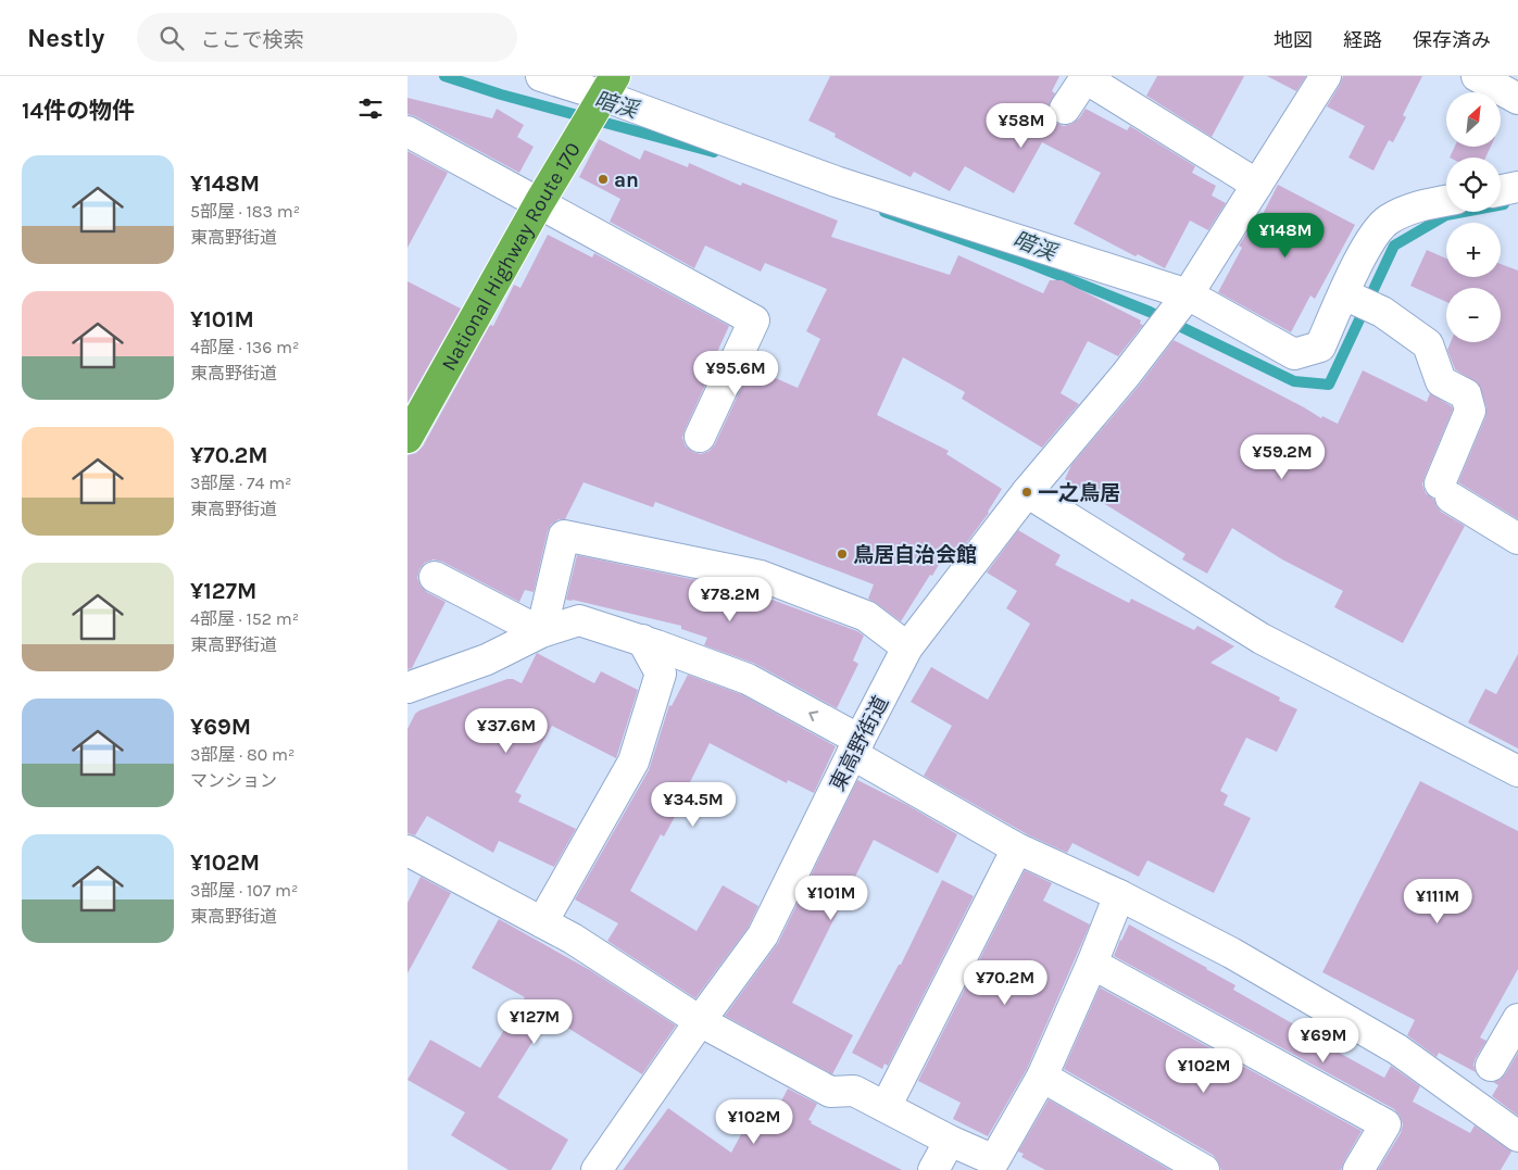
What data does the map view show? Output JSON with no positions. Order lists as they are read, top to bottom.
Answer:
{
  "streets": {
    "highway": ["National Highway Route 170"],
    "street": ["東高野街道"]
  },
  "water": ["暗渓"],
  "places": ["an", "一之鳥居", "鳥居自治会館"],
  "north": "top right",
  "page": {
    "header": "Nestly",
    "search": "ここで検索",
    "nav": ["地図", "経路", "保存済み"],
    "heading": "14件の物件",
    "map_buttons": ["+", "−"],
    "price": [
      "¥58M",
      "¥148M",
      "¥95.6M",
      "¥59.2M",
      "¥78.2M",
      "¥37.6M",
      "¥34.5M",
      "¥101M",
      "¥111M",
      "¥70.2M",
      "¥127M",
      "¥69M",
      "¥102M",
      "¥102M"
    ],
    "list": [
      {
        "name": "¥148M",
        "note": "5部屋 · 183 m² · 東高野街道"
      },
      {
        "name": "¥101M",
        "note": "4部屋 · 136 m² · 東高野街道"
      },
      {
        "name": "¥70.2M",
        "note": "3部屋 · 74 m² · 東高野街道"
      },
      {
        "name": "¥127M",
        "note": "4部屋 · 152 m² · 東高野街道"
      },
      {
        "name": "¥69M",
        "note": "3部屋 · 80 m² · マンション"
      },
      {
        "name": "¥102M",
        "note": "3部屋 · 107 m² · 東高野街道"
      }
    ]
  }
}
